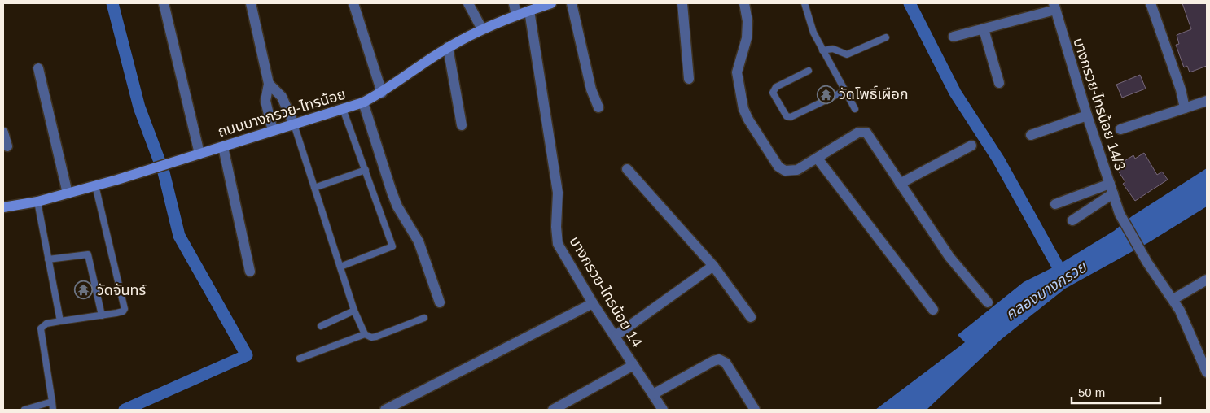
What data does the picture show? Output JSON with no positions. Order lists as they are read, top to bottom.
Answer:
{
  "streets": {
    "main road": ["ถนนบางกรวย-ไทรน้อย"],
    "street": ["บางกรวย-ไทรน้อย 14/3", "บางกรวย-ไทรน้อย 14"]
  },
  "crossings": [
    ["ถนนบางกรวย-ไทรน้อย", "บางกรวย-ไทรน้อย 14"]
  ],
  "water": ["คลองบางกรวย"],
  "places": {
    "temple": ["วัดโพธิ์เผือก", "วัดจันทร์"]
  },
  "scale_bar": "50 m"
}
